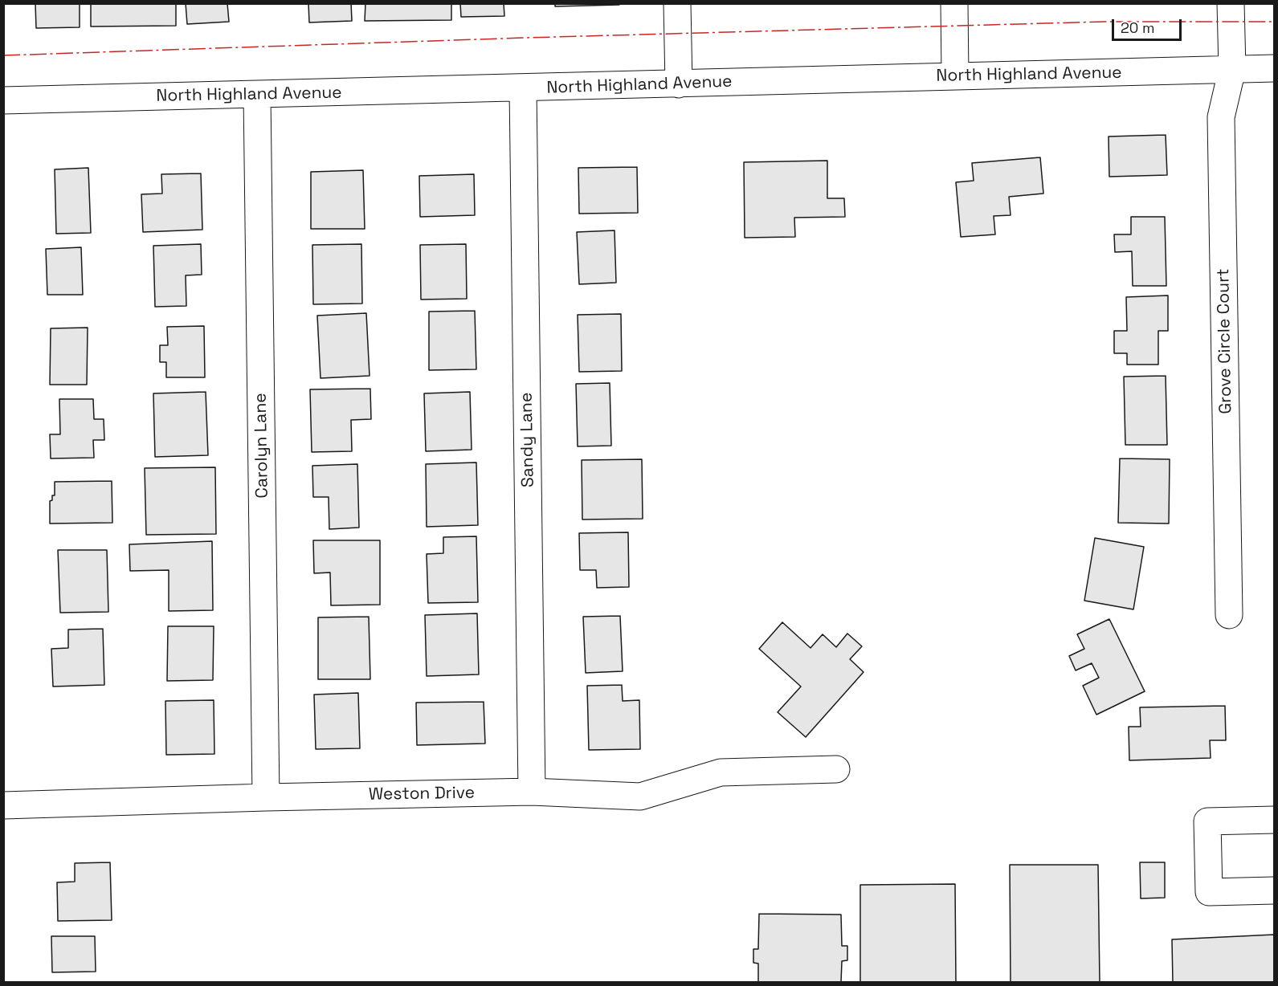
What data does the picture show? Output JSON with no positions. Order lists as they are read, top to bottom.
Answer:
{
  "streets": {
    "street": [
      "North Highland Avenue",
      "Grove Circle Court",
      "Sandy Lane",
      "Carolyn Lane",
      "Weston Drive"
    ]
  },
  "crossings": [
    ["North Highland Avenue", "Grove Circle Court"],
    ["North Highland Avenue", "Sandy Lane"],
    ["North Highland Avenue", "Carolyn Lane"],
    ["Sandy Lane", "Weston Drive"],
    ["Carolyn Lane", "Weston Drive"]
  ],
  "scale_bar": "20 m"
}
